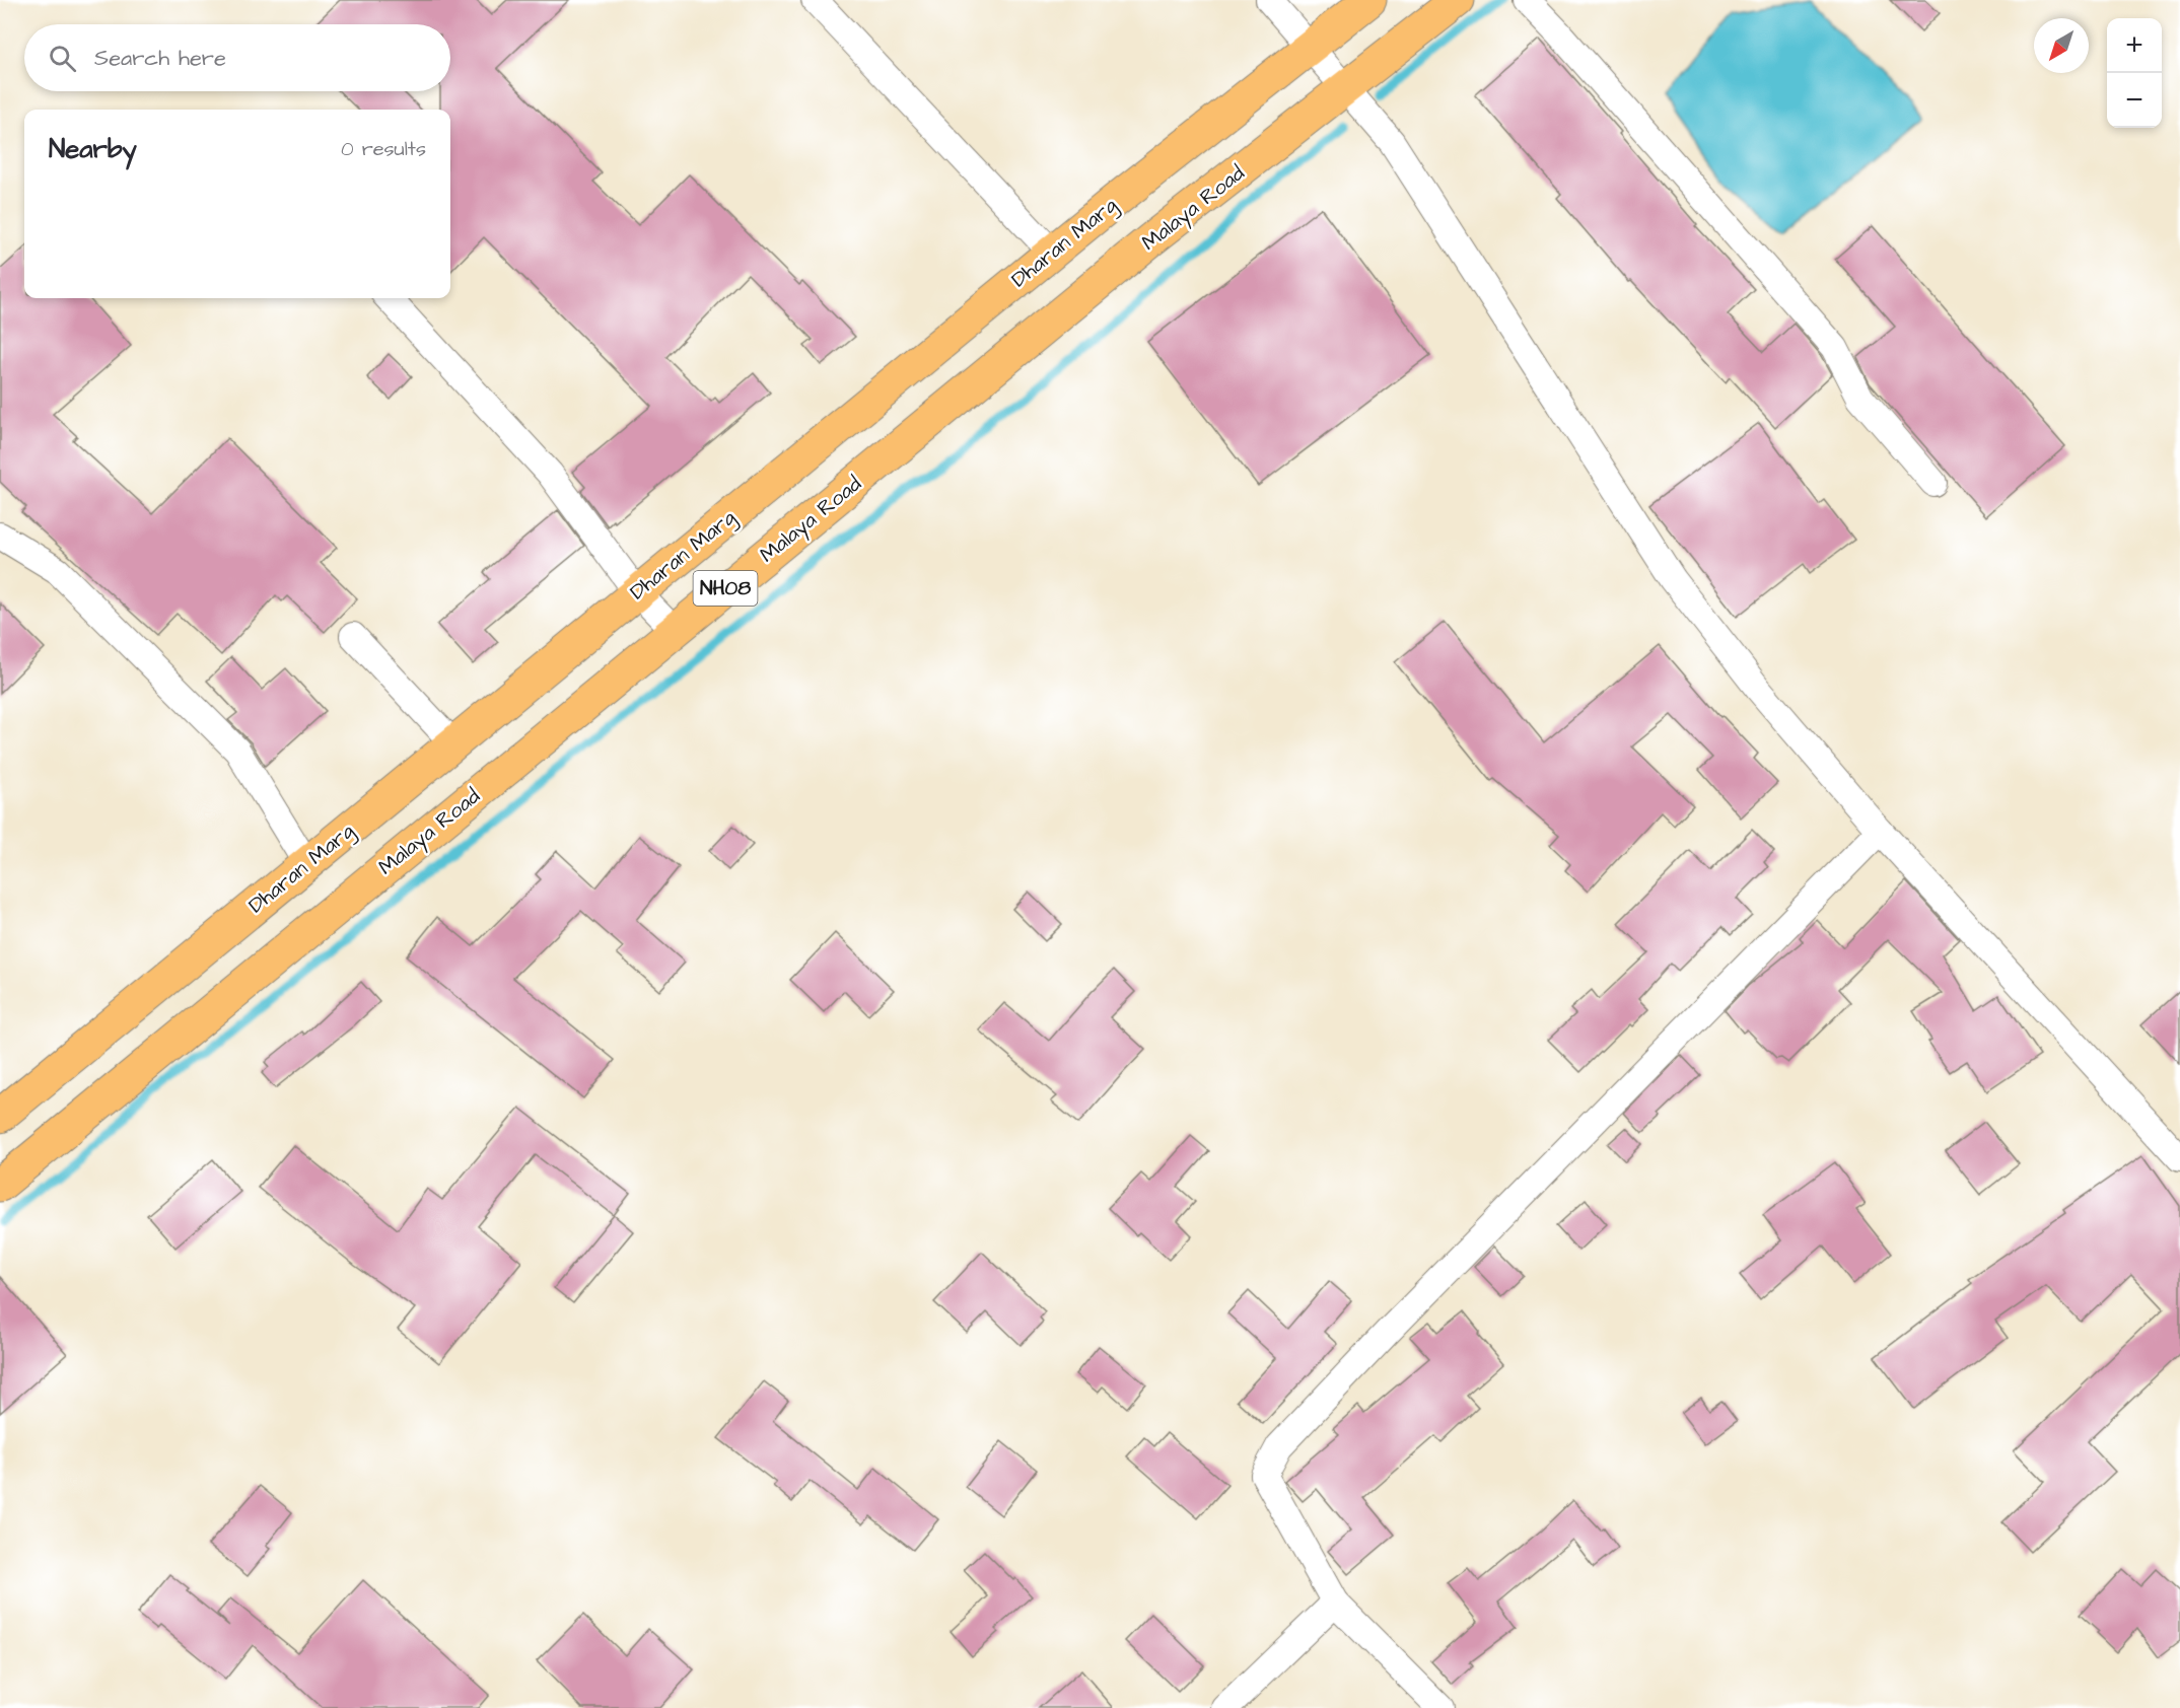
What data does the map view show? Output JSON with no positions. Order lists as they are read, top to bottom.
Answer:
{
  "streets": {
    "main road": ["Malaya Road", "Dharan Marg", "NH08"]
  },
  "north": "bottom left",
  "page": {
    "map_buttons": ["+", "−"],
    "search": "Search here",
    "heading": ["Nearby", "0 results"]
  }
}
